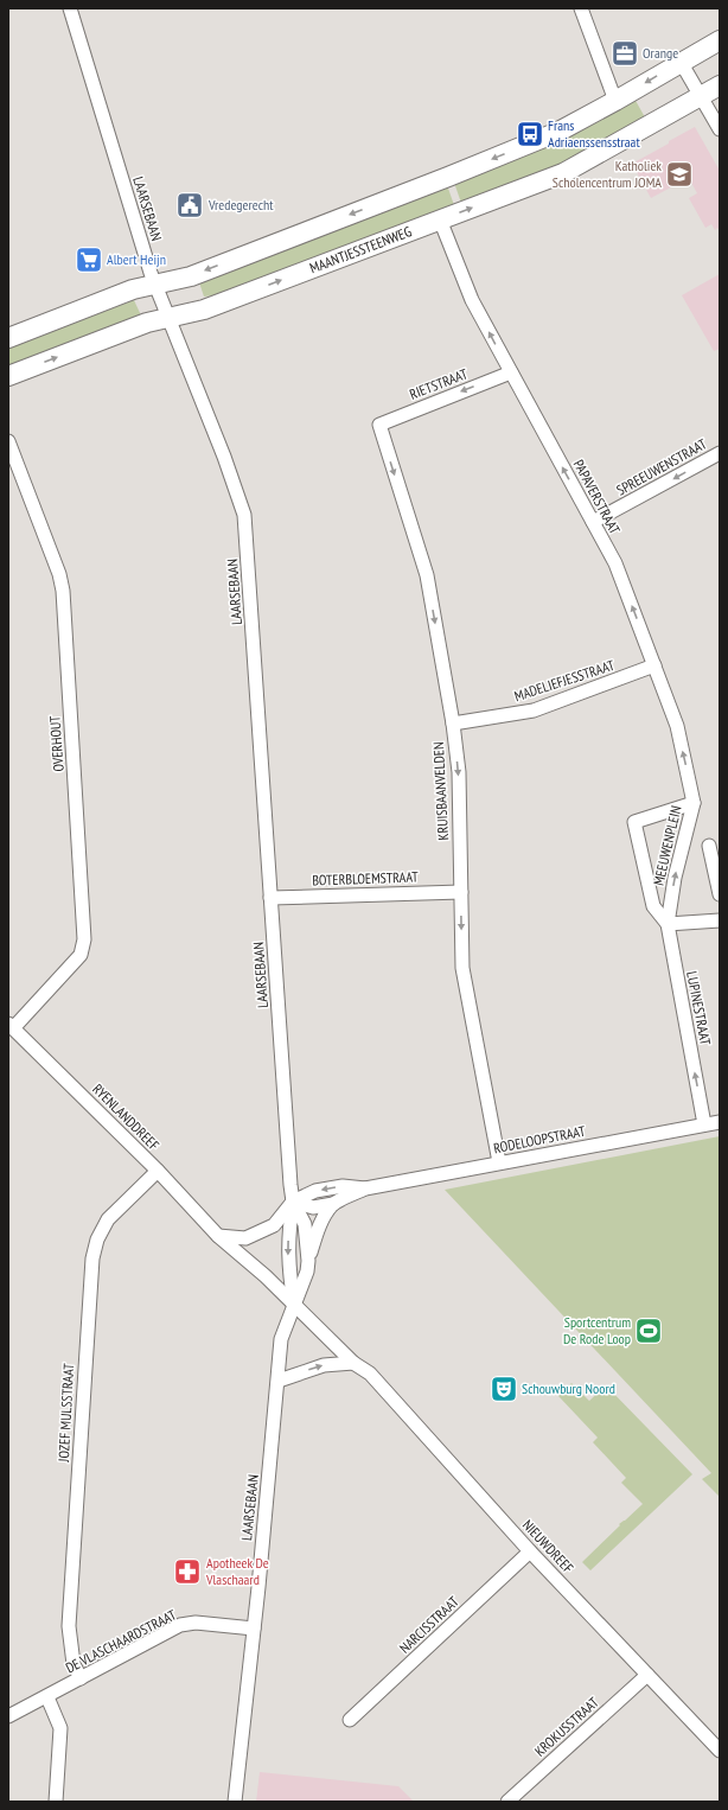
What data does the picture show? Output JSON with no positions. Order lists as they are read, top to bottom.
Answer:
{
  "streets": {
    "street": [
      "LAARSEBAAN",
      "MAANTJESSTEENWEG",
      "RIETSTRAAT",
      "SPREEUWENSTRAAT",
      "PAPAVERSTRAAT",
      "MADELIEFJESSTRAAT",
      "OVERHOUT",
      "KRUISBAANVELDEN",
      "MEEUWENPLEIN",
      "BOTERBLOEMSTRAAT",
      "LUPINESTRAAT",
      "RYENLANDDREEF",
      "RODELOOPSTRAAT",
      "JOZEF MULSSTRAAT",
      "NIEUWDREEF",
      "NARCISSTRAAT",
      "DE VLASCHAARDSTRAAT",
      "KROKUSSTRAAT"
    ]
  },
  "crossings": [
    ["LAARSEBAAN", "MAANTJESSTEENWEG"],
    ["LAARSEBAAN", "BOTERBLOEMSTRAAT"],
    ["LAARSEBAAN", "RYENLANDDREEF"],
    ["LAARSEBAAN", "RODELOOPSTRAAT"],
    ["LAARSEBAAN", "NIEUWDREEF"],
    ["LAARSEBAAN", "DE VLASCHAARDSTRAAT"],
    ["MAANTJESSTEENWEG", "PAPAVERSTRAAT"],
    ["RIETSTRAAT", "PAPAVERSTRAAT"],
    ["RIETSTRAAT", "KRUISBAANVELDEN"],
    ["SPREEUWENSTRAAT", "PAPAVERSTRAAT"],
    ["PAPAVERSTRAAT", "MADELIEFJESSTRAAT"],
    ["PAPAVERSTRAAT", "MEEUWENPLEIN"],
    ["MADELIEFJESSTRAAT", "KRUISBAANVELDEN"],
    ["OVERHOUT", "RYENLANDDREEF"],
    ["KRUISBAANVELDEN", "BOTERBLOEMSTRAAT"],
    ["KRUISBAANVELDEN", "RODELOOPSTRAAT"],
    ["MEEUWENPLEIN", "LUPINESTRAAT"],
    ["LUPINESTRAAT", "RODELOOPSTRAAT"],
    ["RYENLANDDREEF", "JOZEF MULSSTRAAT"],
    ["RYENLANDDREEF", "NIEUWDREEF"],
    ["JOZEF MULSSTRAAT", "DE VLASCHAARDSTRAAT"],
    ["NIEUWDREEF", "NARCISSTRAAT"],
    ["NIEUWDREEF", "KROKUSSTRAAT"]
  ],
  "one_way": [
    "RIETSTRAAT",
    "SPREEUWENSTRAAT",
    "PAPAVERSTRAAT",
    "KRUISBAANVELDEN",
    "LUPINESTRAAT"
  ],
  "places": {
    "office": ["Orange"],
    "bus stop": ["Frans Adriaenssensstraat"],
    "school or university": ["Katholiek Scholencentrum JOMA"],
    "public building": ["Vredegerecht"],
    "supermarket": ["Albert Heijn"],
    "sports": ["Sportcentrum De Rode Loop"],
    "theatre": ["Schouwburg Noord"],
    "pharmacy": ["Apotheek De Vlaschaard"]
  }
}
